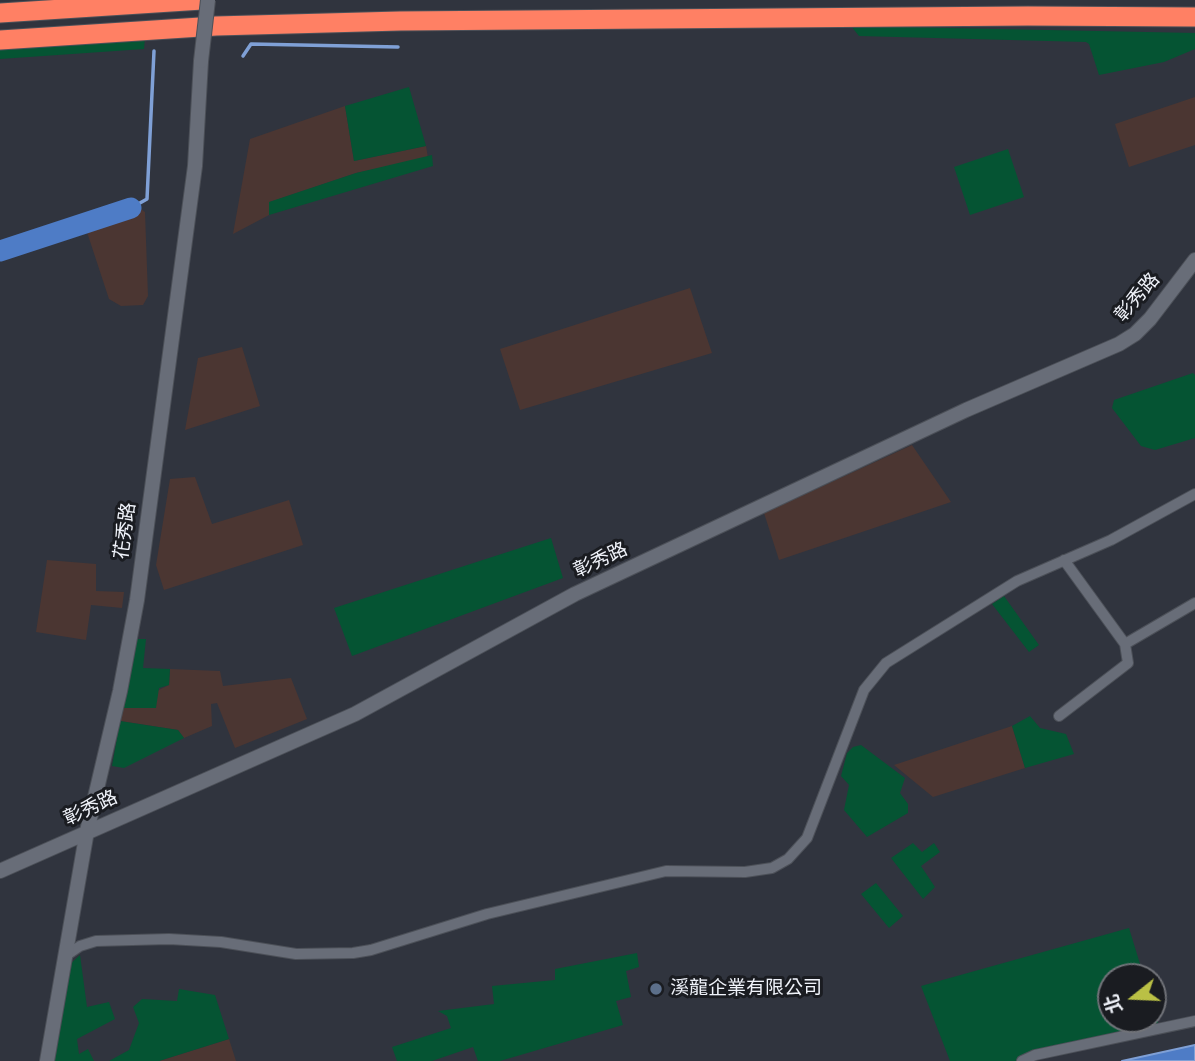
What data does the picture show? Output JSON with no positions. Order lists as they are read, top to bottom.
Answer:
{
  "streets": {
    "street": ["彰秀路", "花秀路"]
  },
  "crossings": [
    ["彰秀路", "花秀路"]
  ],
  "places": ["溪龍企業有限公司"],
  "north": "left"
}
